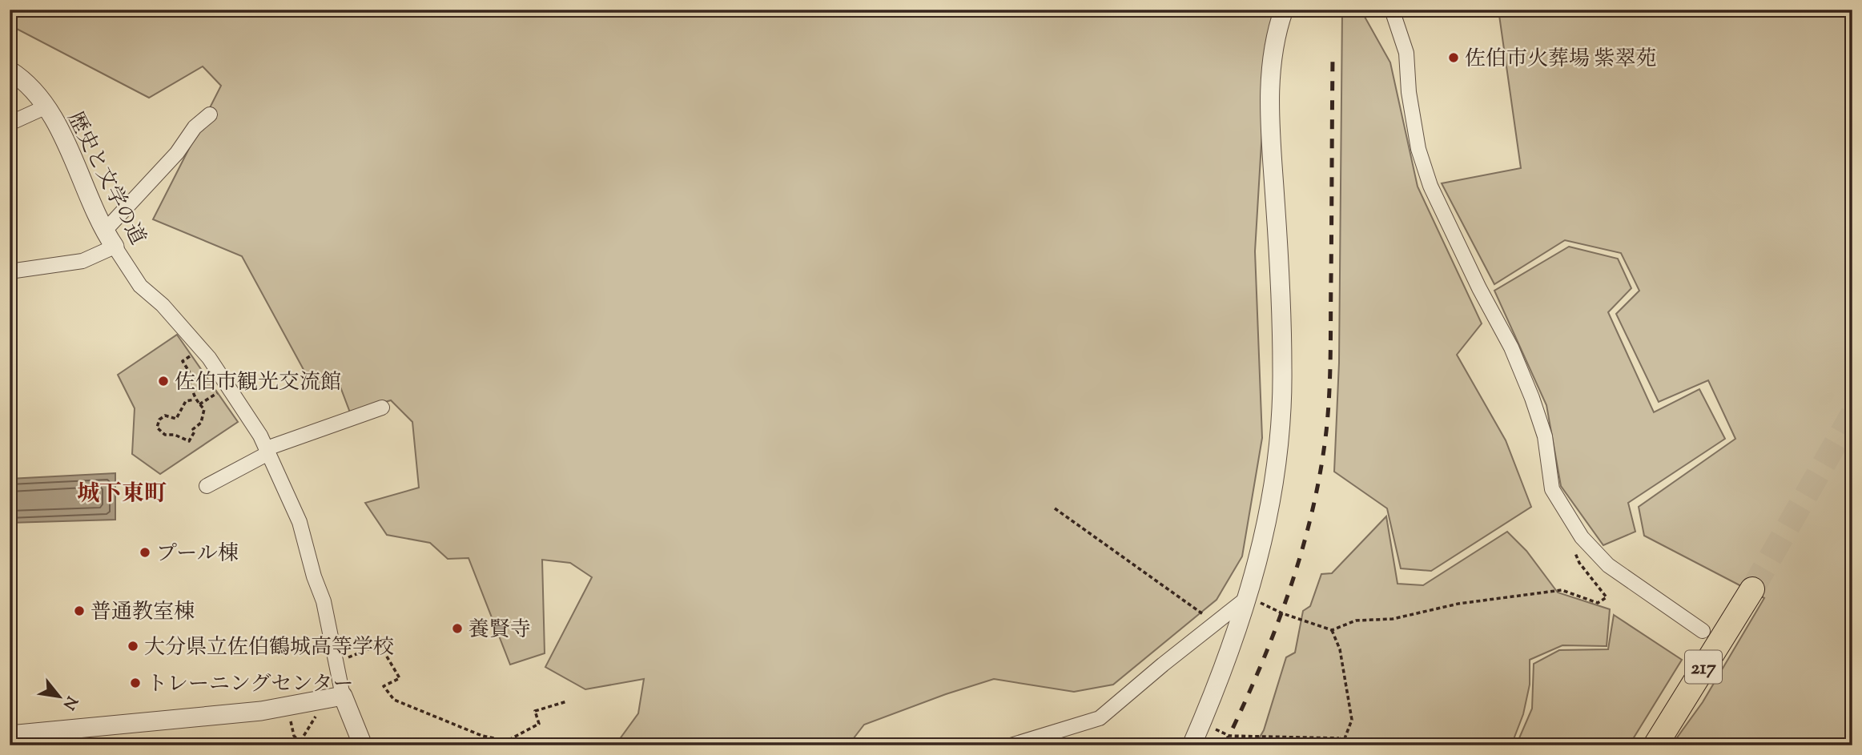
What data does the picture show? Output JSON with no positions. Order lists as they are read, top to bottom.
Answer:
{
  "streets": {
    "highway": ["217"],
    "street": ["歴史と文学の道"]
  },
  "districts": ["城下東町"],
  "places": [
    "佐伯市火葬場 紫翠苑",
    "佐伯市観光交流館",
    "プール棟",
    "普通教室棟",
    "養賢寺",
    "大分県立佐伯鶴城高等学校",
    "トレーニングセンター"
  ],
  "north": "bottom right"
}
